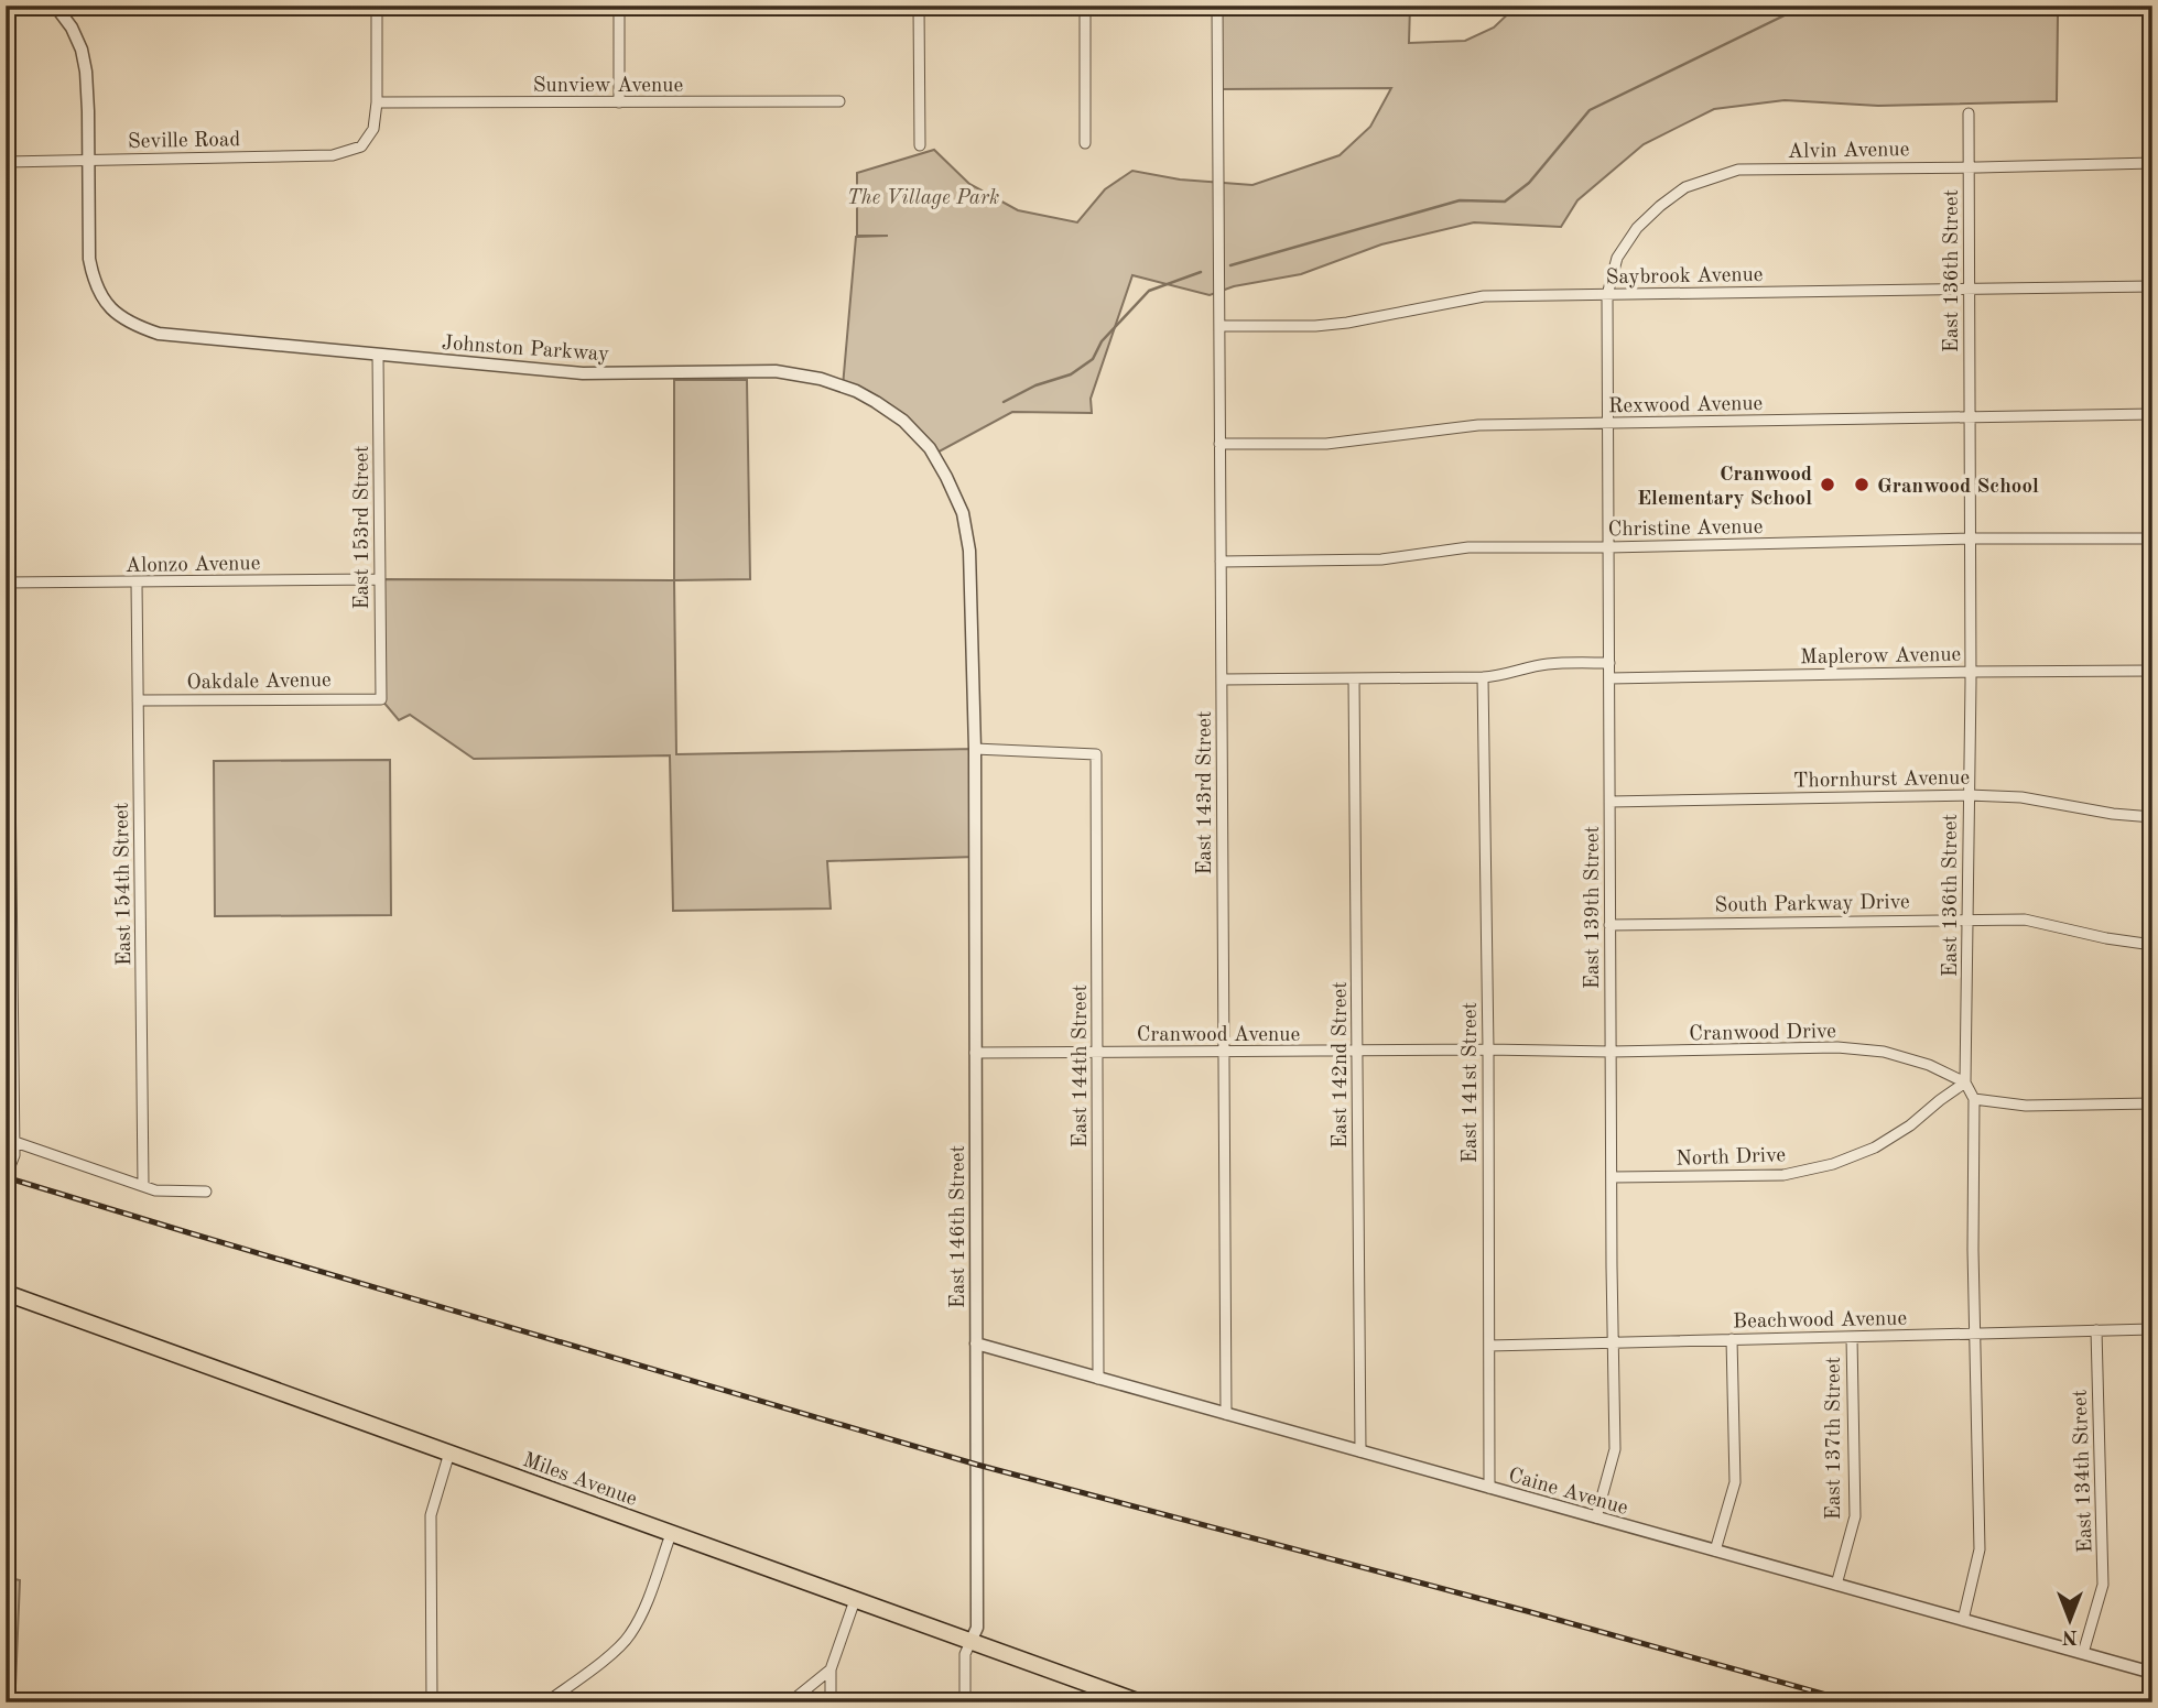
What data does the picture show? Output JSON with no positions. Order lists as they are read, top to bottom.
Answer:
{
  "streets": {
    "main road": ["Miles Avenue"],
    "street": [
      "Sunview Avenue",
      "Seville Road",
      "Alvin Avenue",
      "East 136th Street",
      "Saybrook Avenue",
      "Johnston Parkway",
      "Rexwood Avenue",
      "Christine Avenue",
      "East 153rd Street",
      "Alonzo Avenue",
      "Maplerow Avenue",
      "Oakdale Avenue",
      "Thornhurst Avenue",
      "East 143rd Street",
      "East 154th Street",
      "South Parkway Drive",
      "East 139th Street",
      "Cranwood Drive",
      "Cranwood Avenue",
      "East 142nd Street",
      "East 144th Street",
      "East 141st Street",
      "North Drive",
      "East 146th Street",
      "Beachwood Avenue",
      "East 137th Street",
      "East 134th Street",
      "Caine Avenue"
    ]
  },
  "crossings": [
    ["Sunview Avenue", "Seville Road"],
    ["Seville Road", "Johnston Parkway"],
    ["Alvin Avenue", "East 136th Street"],
    ["Alvin Avenue", "Saybrook Avenue"],
    ["Alvin Avenue", "East 139th Street"],
    ["East 136th Street", "Saybrook Avenue"],
    ["East 136th Street", "Rexwood Avenue"],
    ["East 136th Street", "Christine Avenue"],
    ["East 136th Street", "Maplerow Avenue"],
    ["East 136th Street", "Thornhurst Avenue"],
    ["East 136th Street", "South Parkway Drive"],
    ["East 136th Street", "Cranwood Drive"],
    ["East 136th Street", "North Drive"],
    ["East 136th Street", "Beachwood Avenue"],
    ["East 136th Street", "Caine Avenue"],
    ["Saybrook Avenue", "East 143rd Street"],
    ["Saybrook Avenue", "East 139th Street"],
    ["Johnston Parkway", "East 153rd Street"],
    ["Johnston Parkway", "East 144th Street"],
    ["Johnston Parkway", "East 146th Street"],
    ["Rexwood Avenue", "East 143rd Street"],
    ["Rexwood Avenue", "East 139th Street"],
    ["Christine Avenue", "East 143rd Street"],
    ["Christine Avenue", "East 139th Street"],
    ["East 153rd Street", "Alonzo Avenue"],
    ["East 153rd Street", "Oakdale Avenue"],
    ["Alonzo Avenue", "East 154th Street"],
    ["Maplerow Avenue", "East 139th Street"],
    ["Oakdale Avenue", "East 154th Street"],
    ["Thornhurst Avenue", "East 139th Street"],
    ["East 143rd Street", "Cranwood Avenue"],
    ["East 143rd Street", "Caine Avenue"],
    ["South Parkway Drive", "East 139th Street"],
    ["East 139th Street", "Cranwood Drive"],
    ["East 139th Street", "North Drive"],
    ["East 139th Street", "Beachwood Avenue"],
    ["East 139th Street", "Caine Avenue"],
    ["Cranwood Drive", "Cranwood Avenue"],
    ["Cranwood Drive", "North Drive"],
    ["Cranwood Avenue", "East 142nd Street"],
    ["Cranwood Avenue", "East 144th Street"],
    ["Cranwood Avenue", "East 141st Street"],
    ["Cranwood Avenue", "East 146th Street"],
    ["East 142nd Street", "Caine Avenue"],
    ["East 144th Street", "East 146th Street"],
    ["East 144th Street", "Caine Avenue"],
    ["East 141st Street", "Beachwood Avenue"],
    ["East 141st Street", "Caine Avenue"],
    ["East 146th Street", "Miles Avenue"],
    ["East 146th Street", "Caine Avenue"],
    ["Beachwood Avenue", "East 137th Street"],
    ["Beachwood Avenue", "East 134th Street"],
    ["East 137th Street", "Caine Avenue"],
    ["East 134th Street", "Caine Avenue"]
  ],
  "parks": ["The Village Park"],
  "places": ["Cranwood Elementary School", "Granwood School"],
  "north": "bottom"
}
